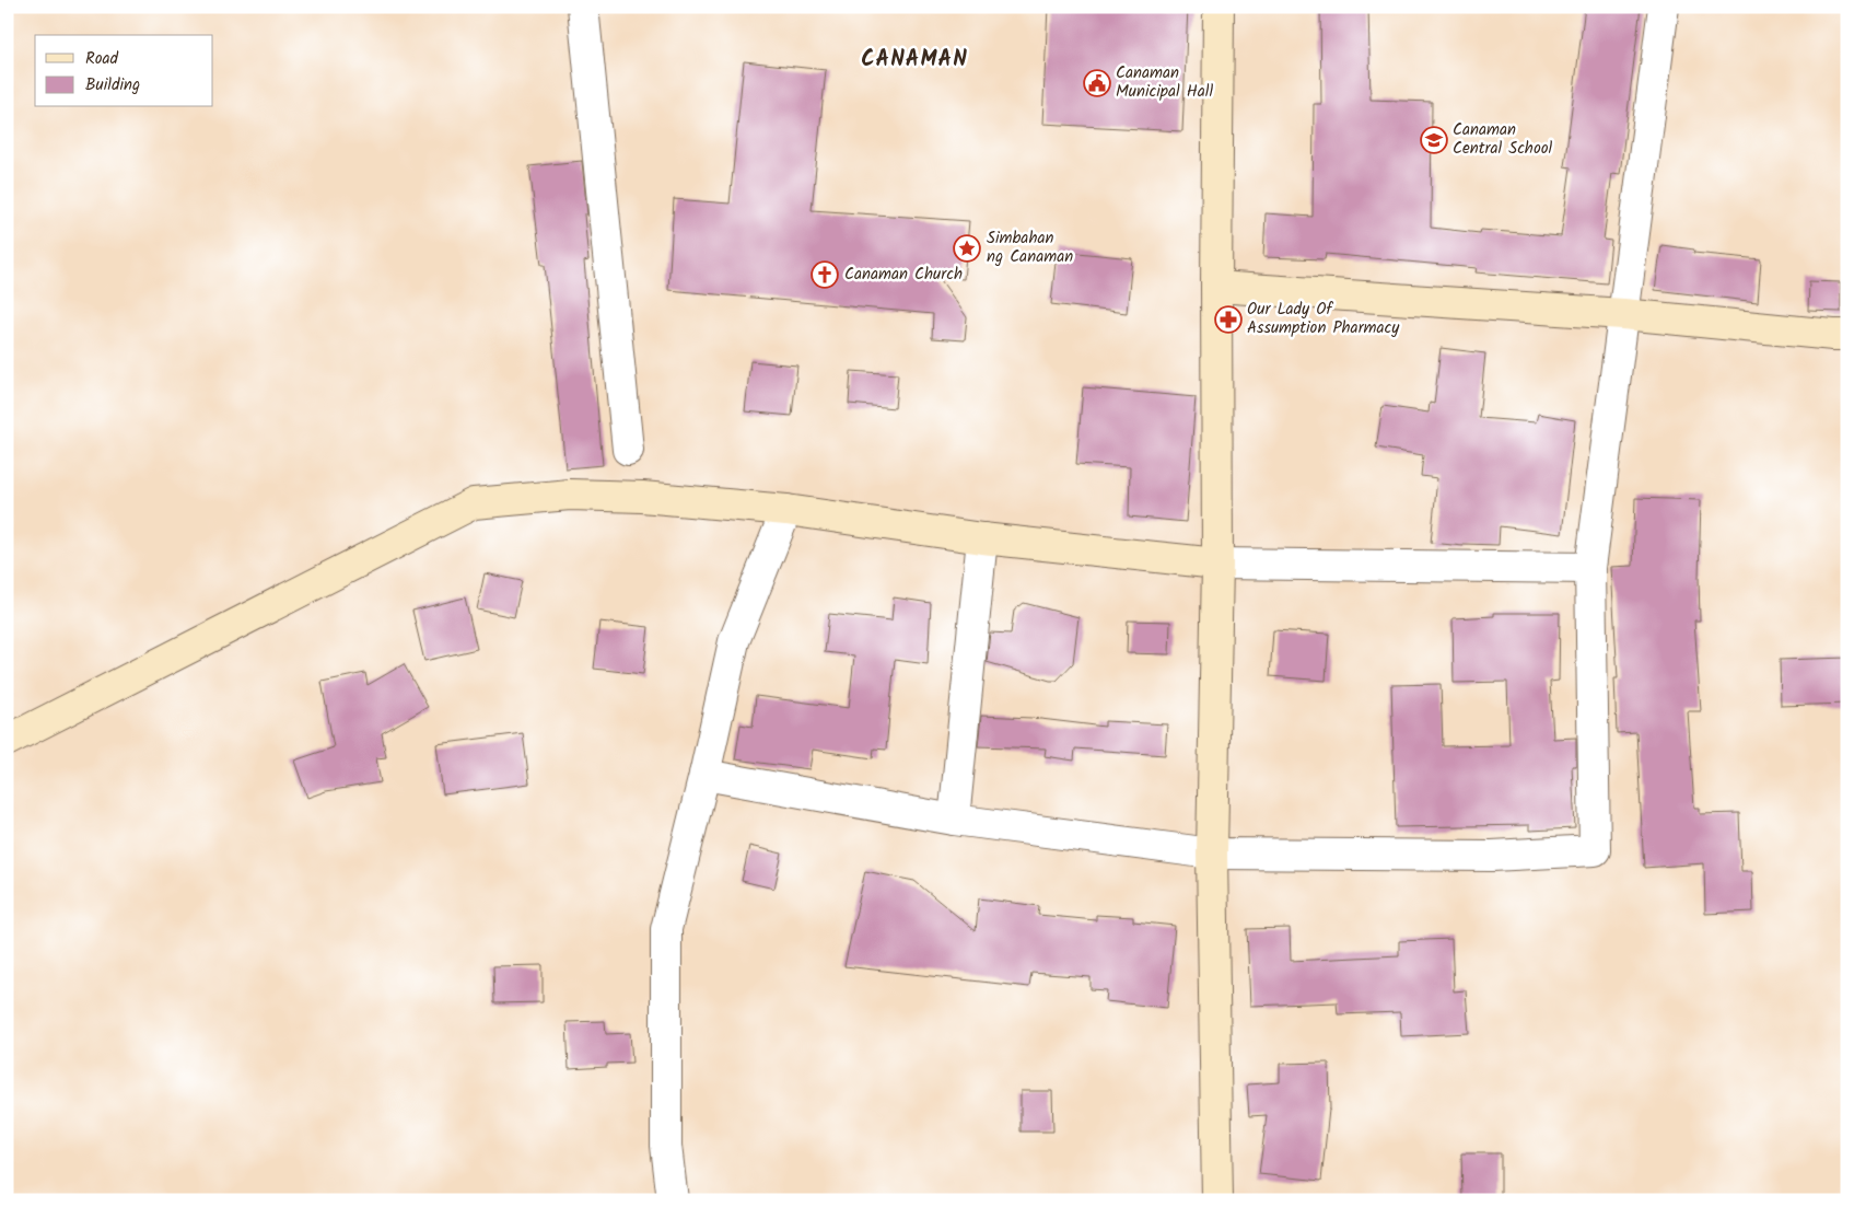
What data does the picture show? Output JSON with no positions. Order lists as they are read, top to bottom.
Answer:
{
  "districts": ["CANAMAN"],
  "places": {
    "public building": ["Canaman Municipal Hall"],
    "school or university": ["Canaman Central School"],
    "place": ["Simbahan ng Canaman"],
    "church": ["Canaman Church"],
    "pharmacy": ["Our Lady Of Assumption Pharmacy"]
  },
  "legend": ["Road", "Building"]
}
